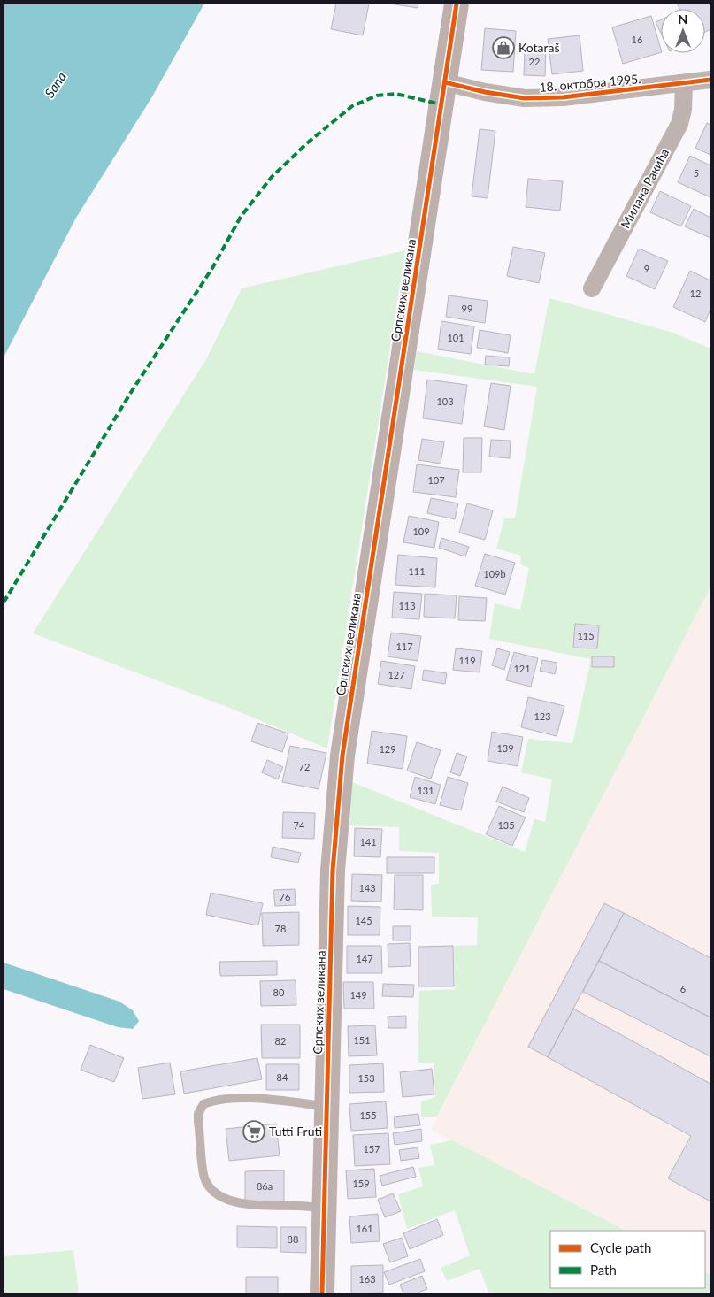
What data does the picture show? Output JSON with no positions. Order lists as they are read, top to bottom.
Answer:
{
  "streets": {
    "main road": ["Српских великана"],
    "street": ["18. октобра 1995.", "Милана Ракића"]
  },
  "crossings": [
    ["18. октобра 1995.", "Милана Ракића"],
    ["18. октобра 1995.", "Српских великана"]
  ],
  "water": ["Sana"],
  "places": {
    "shop": ["Kotaraš"],
    "supermarket": ["Tutti Fruti"]
  },
  "house_numbers": [
    "16",
    "22",
    "5",
    "9",
    "12",
    "99",
    "101",
    "103",
    "107",
    "109",
    "111",
    "109b",
    "113",
    "115",
    "117",
    "119",
    "121",
    "127",
    "123",
    "139",
    "129",
    "72",
    "131",
    "74",
    "135",
    "141",
    "143",
    "76",
    "145",
    "78",
    "147",
    "6",
    "80",
    "149",
    "151",
    "82",
    "84",
    "153",
    "155",
    "157",
    "159",
    "86a",
    "161",
    "88",
    "163"
  ],
  "legend": ["Cycle path", "Path"],
  "north": "top"
}
